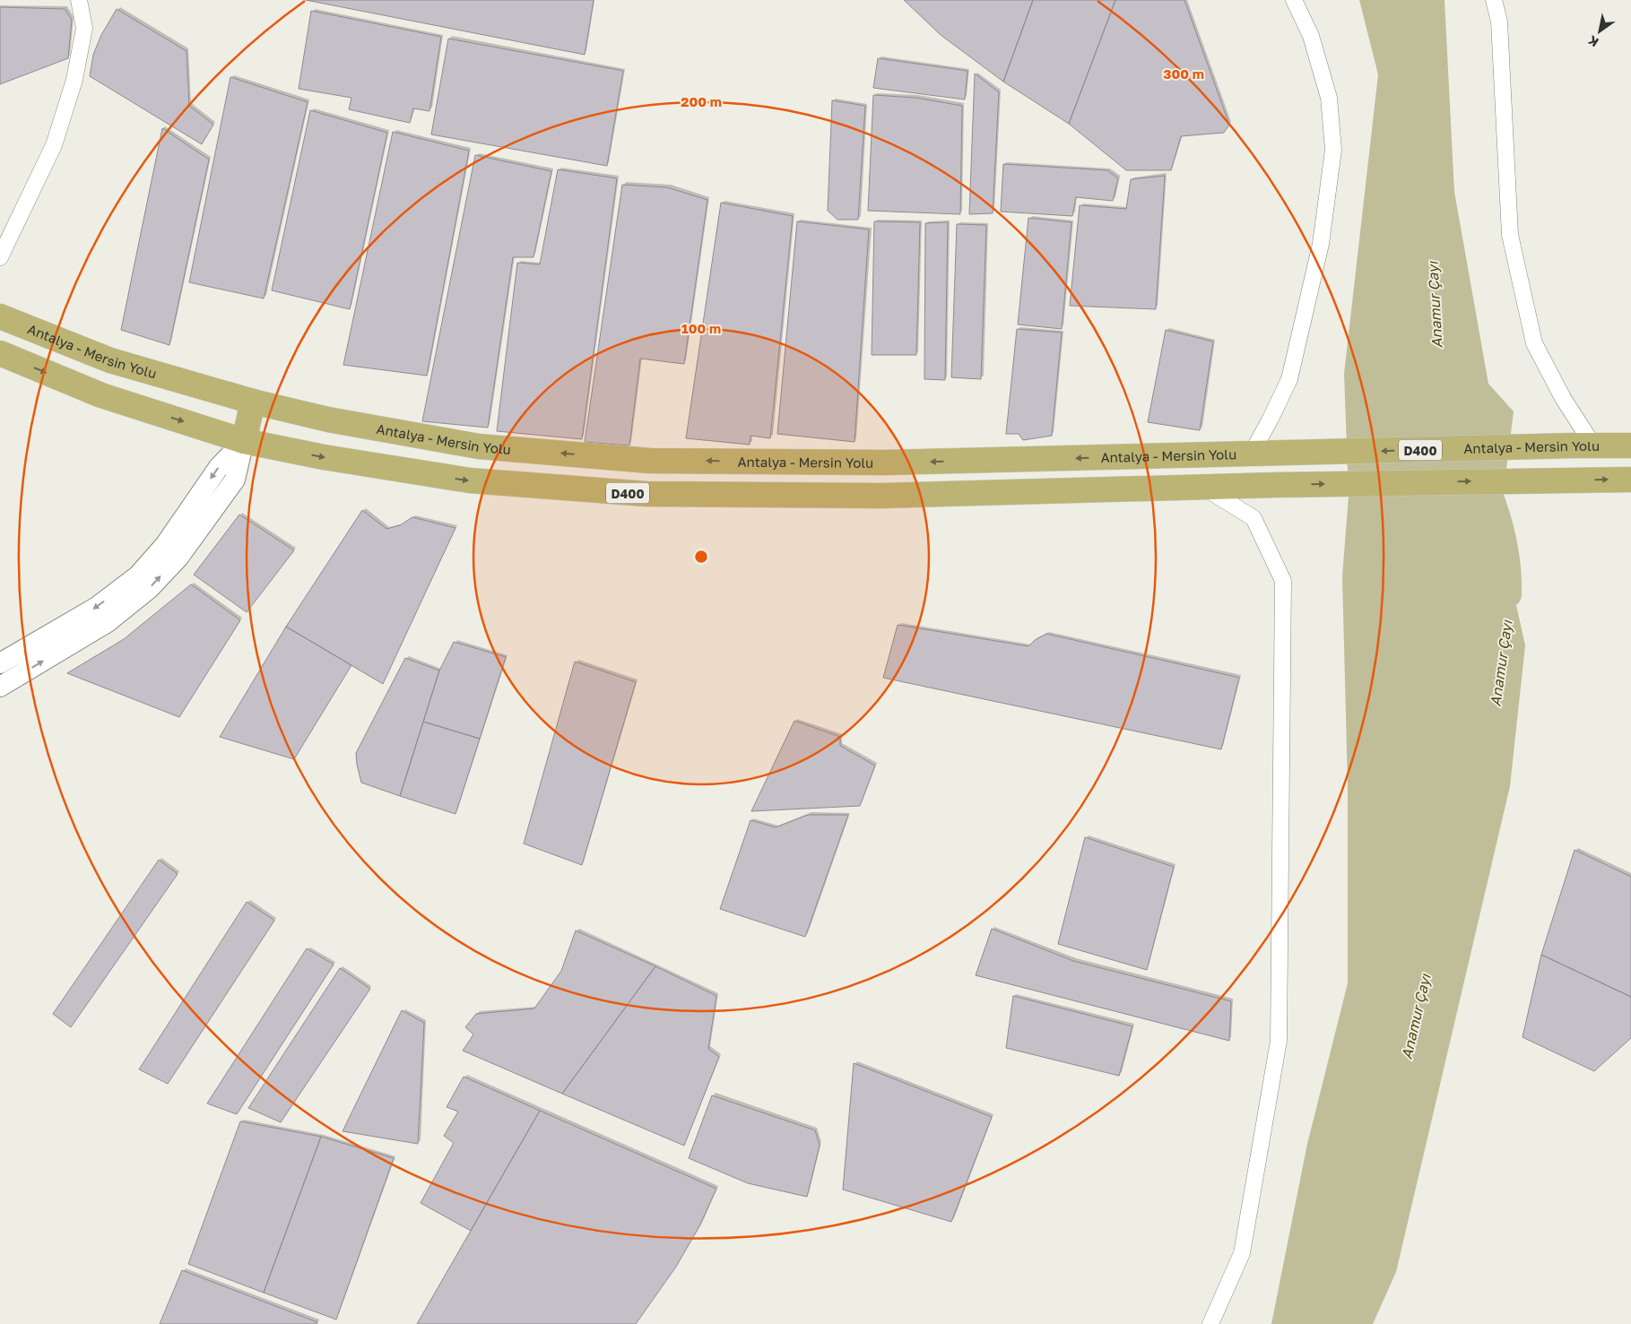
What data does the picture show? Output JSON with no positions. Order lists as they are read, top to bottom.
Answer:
{
  "streets": {
    "highway": ["Antalya - Mersin Yolu", "D400"]
  },
  "water": ["Anamur Çayı"],
  "north": "bottom left",
  "rings": ["300 m", "200 m", "100 m"]
}
